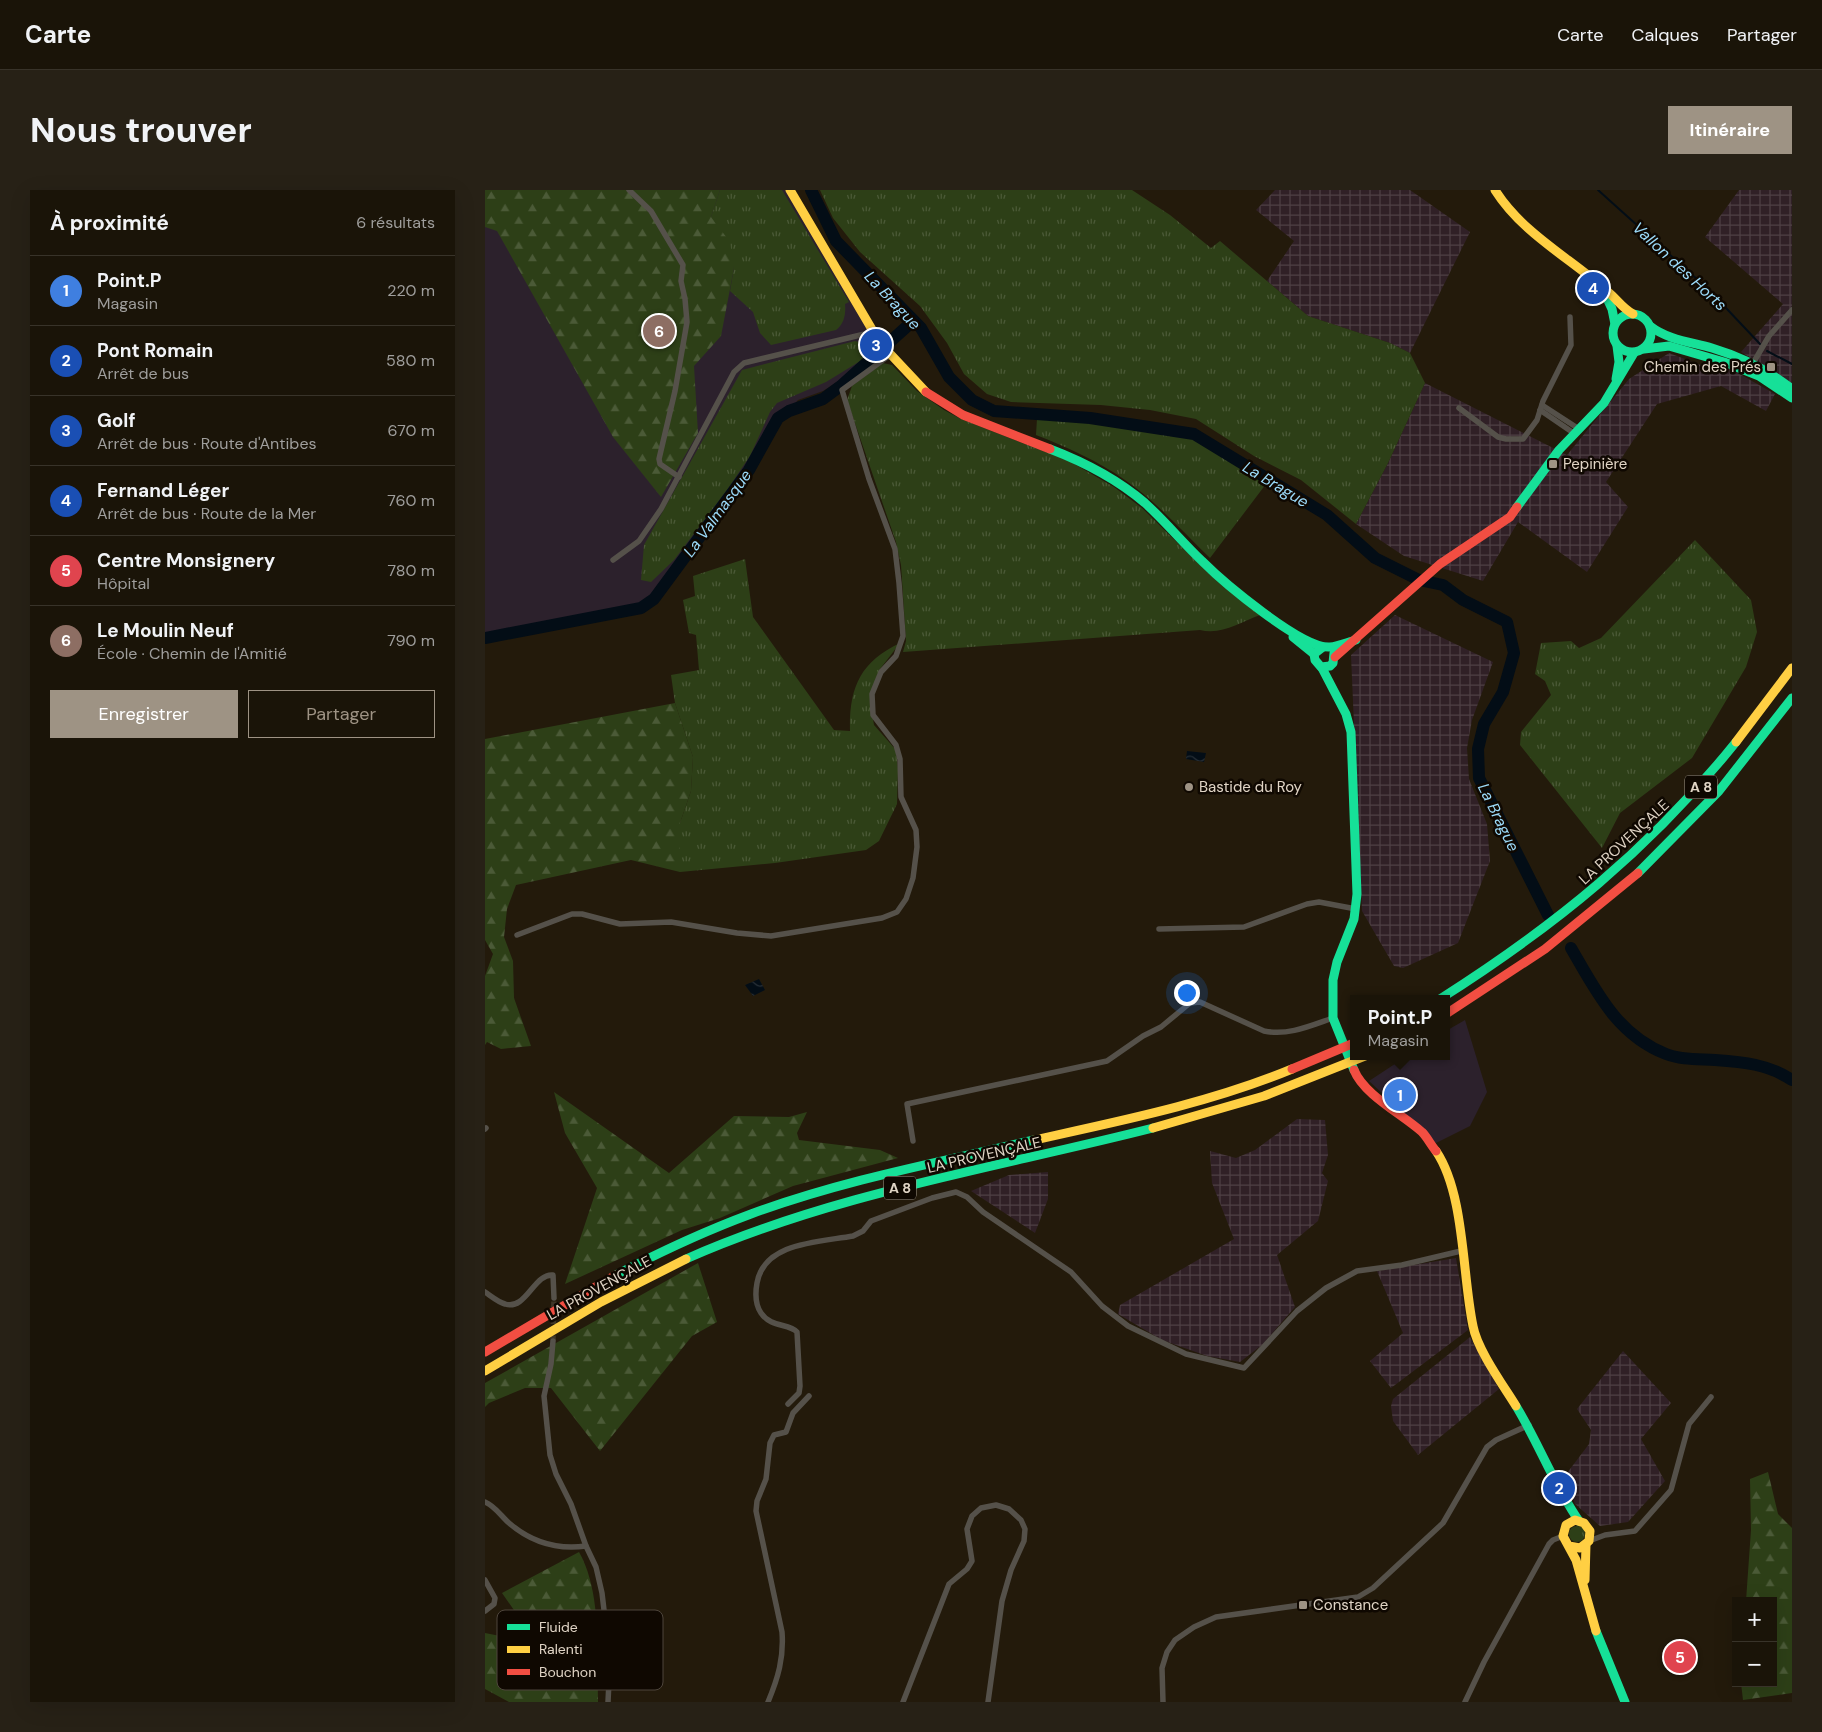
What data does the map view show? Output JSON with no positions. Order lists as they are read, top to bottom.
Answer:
{
  "streets": {
    "main road": ["A 8", "LA PROVENÇALE"]
  },
  "water": ["Vallon des Horts", "La Brague", "La Valmasque"],
  "places": {
    "transit": ["Chemin des Prés", "Pepinière", "Constance"],
    "other": ["Bastide du Roy"]
  },
  "legend": ["Fluide", "Ralenti", "Bouchon"],
  "page": {
    "header": "Carte",
    "nav": ["Carte", "Calques", "Partager"],
    "buttons": [
      "Itinéraire",
      ["Enregistrer", "Partager"]
    ],
    "title": "Nous trouver",
    "heading": ["À proximité", "6 résultats"],
    "list": [
      {
        "mark": "1",
        "name": "Point.P",
        "note": "Magasin",
        "value": "220 m"
      },
      {
        "mark": "2",
        "name": "Pont Romain",
        "note": "Arrêt de bus",
        "value": "580 m"
      },
      {
        "mark": "3",
        "name": "Golf",
        "note": "Arrêt de bus · Route d'Antibes",
        "value": "670 m"
      },
      {
        "mark": "4",
        "name": "Fernand Léger",
        "note": "Arrêt de bus · Route de la Mer",
        "value": "760 m"
      },
      {
        "mark": "5",
        "name": "Centre Monsignery",
        "note": "Hôpital",
        "value": "780 m"
      },
      {
        "mark": "6",
        "name": "Le Moulin Neuf",
        "note": "École · Chemin de l'Amitié",
        "value": "790 m"
      }
    ],
    "pins": [
      "4",
      "6",
      "3",
      "1",
      "2",
      "5"
    ],
    "popup": ["Point.P", "Magasin"],
    "map_buttons": ["+", "−"]
  }
}
